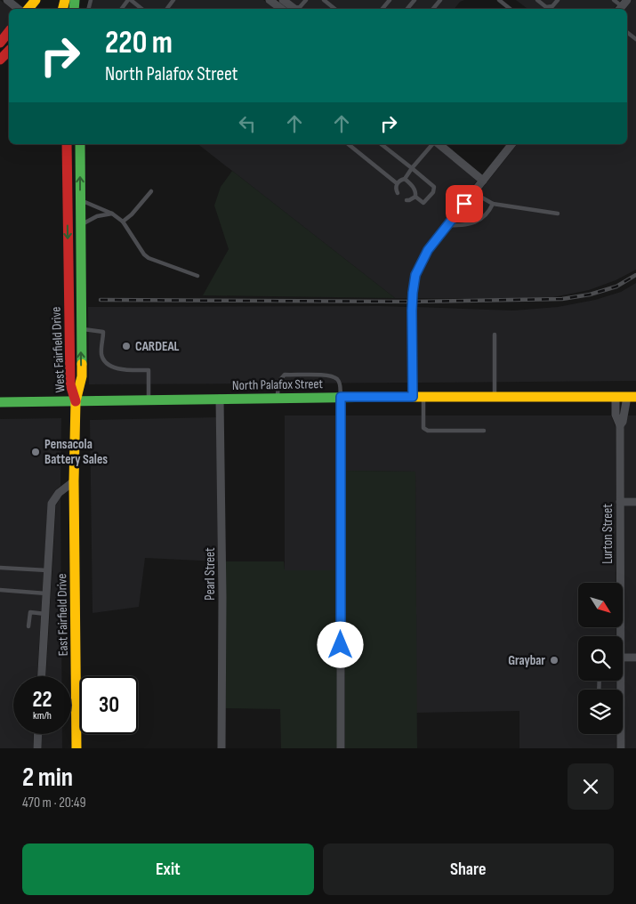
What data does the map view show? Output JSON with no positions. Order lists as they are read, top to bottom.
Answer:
{
  "streets": {
    "main road": ["West Fairfield Drive", "North Palafox Street", "East Fairfield Drive"],
    "street": ["Lurton Street", "Pearl Street"]
  },
  "crossings": [
    ["West Fairfield Drive", "North Palafox Street"],
    ["West Fairfield Drive", "East Fairfield Drive"],
    ["North Palafox Street", "Lurton Street"],
    ["North Palafox Street", "Pearl Street"],
    ["North Palafox Street", "East Fairfield Drive"]
  ],
  "places": ["CARDEAL", "Pensacola Battery Sales", "Graybar"],
  "north": "bottom right",
  "page": {
    "turn": ["220 m", "North Palafox Street"],
    "speed": "22 km/h",
    "limit": "30",
    "heading": ["2 min", "470 m · 20:49"],
    "buttons": ["Exit", "Share"]
  }
}
